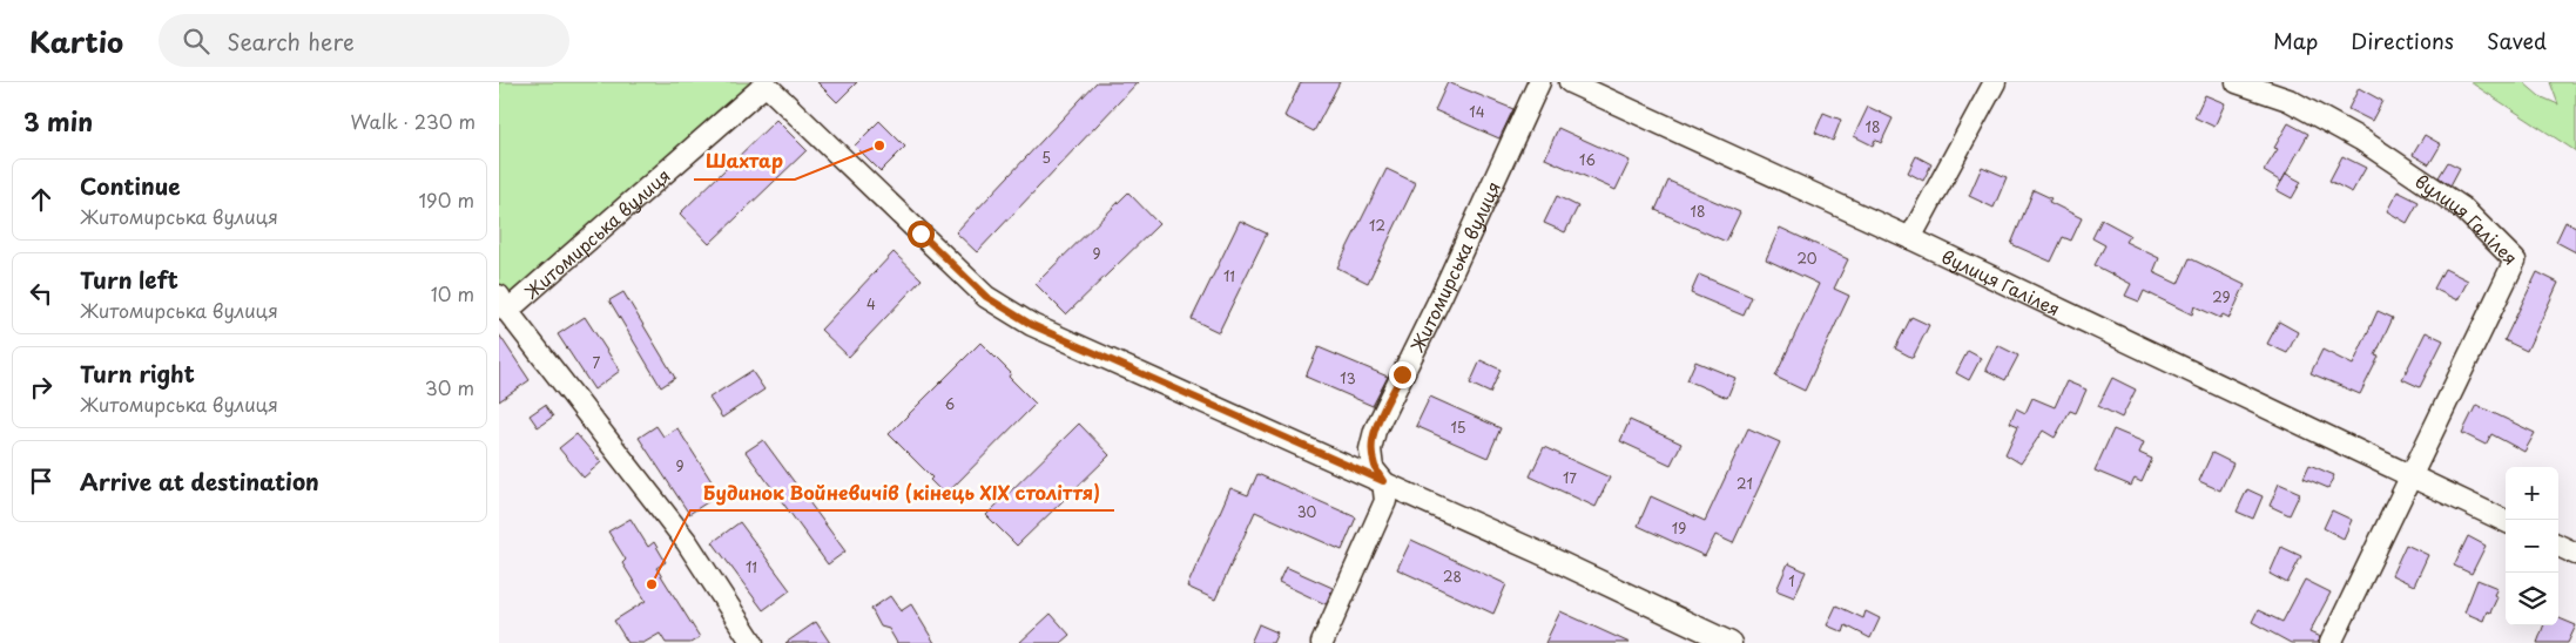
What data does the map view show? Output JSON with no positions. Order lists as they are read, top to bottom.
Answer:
{
  "streets": {
    "street": ["вулиця Галілея", "Житомирська вулиця"]
  },
  "places": ["Шахтар", "Будинок Войневичів (кінець ХІХ століття)"],
  "house_numbers": [
    "14",
    "18",
    "5",
    "16",
    "18",
    "12",
    "9",
    "20",
    "11",
    "29",
    "4",
    "7",
    "13",
    "6",
    "15",
    "9",
    "17",
    "21",
    "30",
    "19",
    "11",
    "28",
    "1"
  ],
  "page": {
    "header": "Kartio",
    "search": "Search here",
    "nav": ["Map", "Directions", "Saved"],
    "heading": ["3 min", "Walk · 230 m"],
    "list": [
      ["Continue", "Житомирська вулиця", "190 m"],
      ["Turn left", "Житомирська вулиця", "10 m"],
      ["Turn right", "Житомирська вулиця", "30 m"],
      "Arrive at destination"
    ],
    "map_buttons": ["+", "−"]
  }
}
